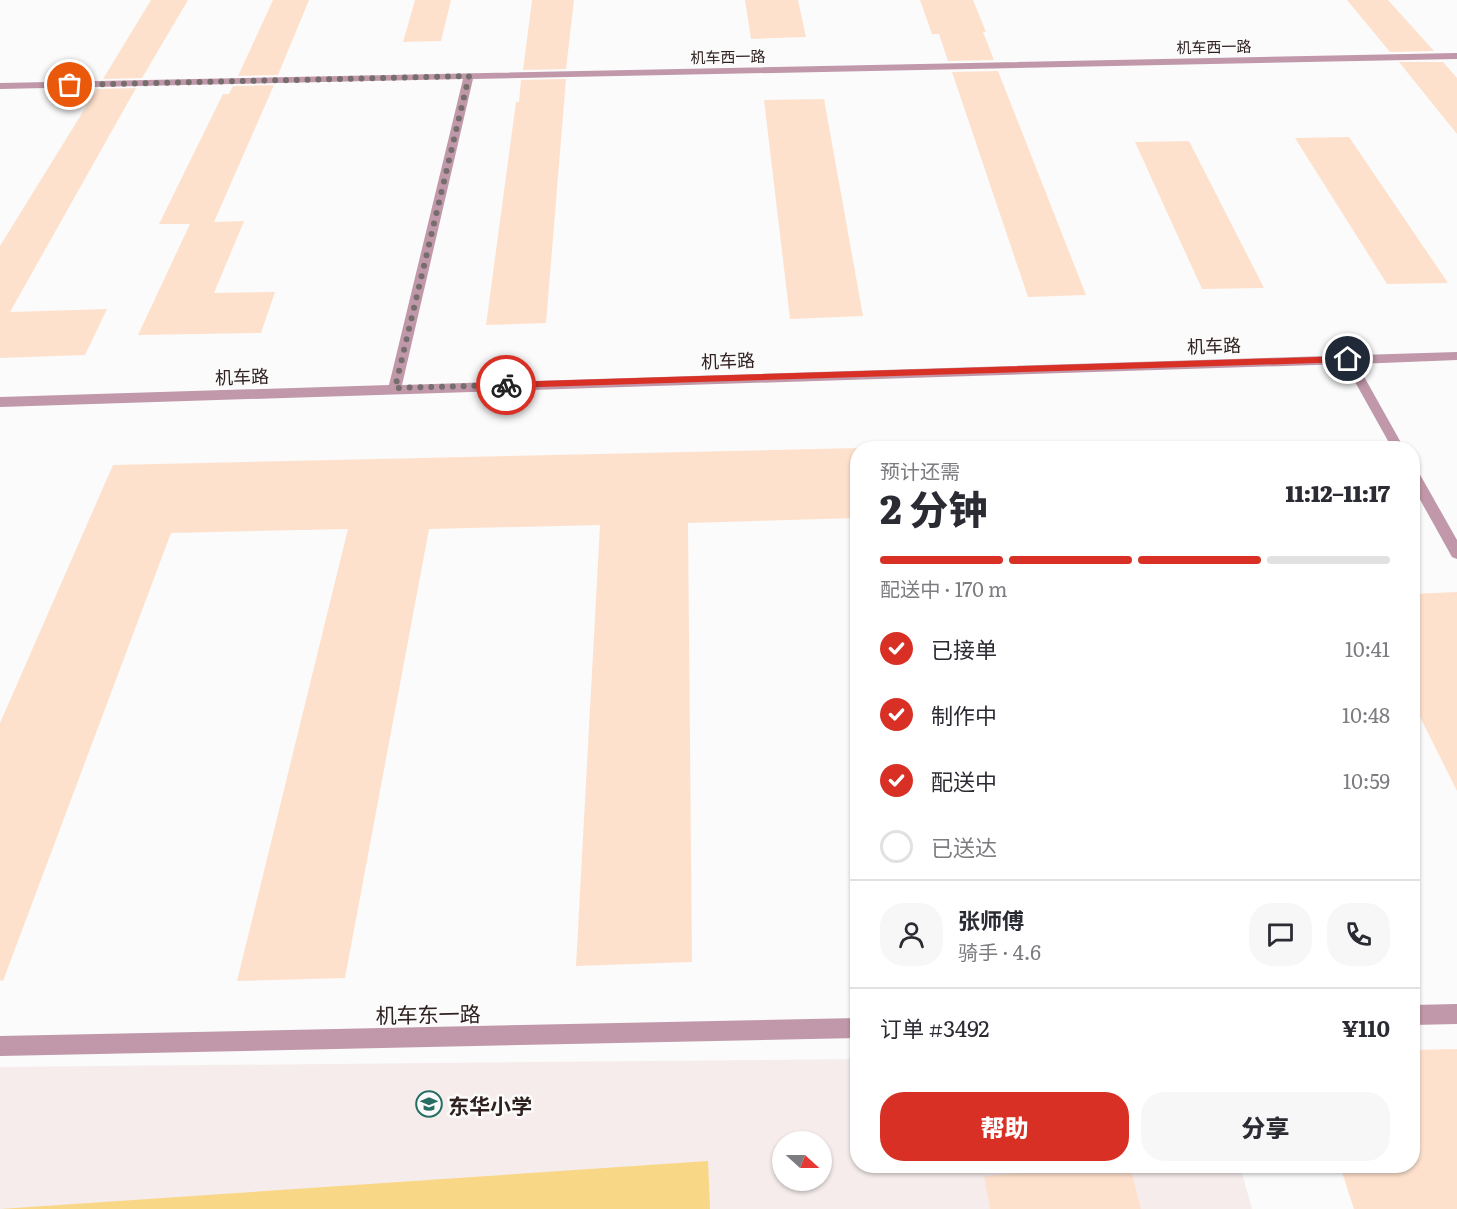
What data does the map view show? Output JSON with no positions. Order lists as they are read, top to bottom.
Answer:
{
  "streets": {
    "street": ["机车西一路", "机车路", "机车东一路"]
  },
  "places": {
    "school or university": ["东华小学"]
  },
  "north": "right",
  "page": {
    "heading": ["2 分钟", "预计还需", "11:12–11:17"],
    "panel": [
      "张师傅",
      "骑手 · 4.6",
      "订单 #3492",
      "¥110"
    ],
    "bar": "配送中 · 170 m",
    "list": [
      ["已接单", "10:41"],
      ["制作中", "10:48"],
      ["配送中", "10:59"],
      "已送达"
    ],
    "buttons": ["帮助", "分享"]
  }
}
